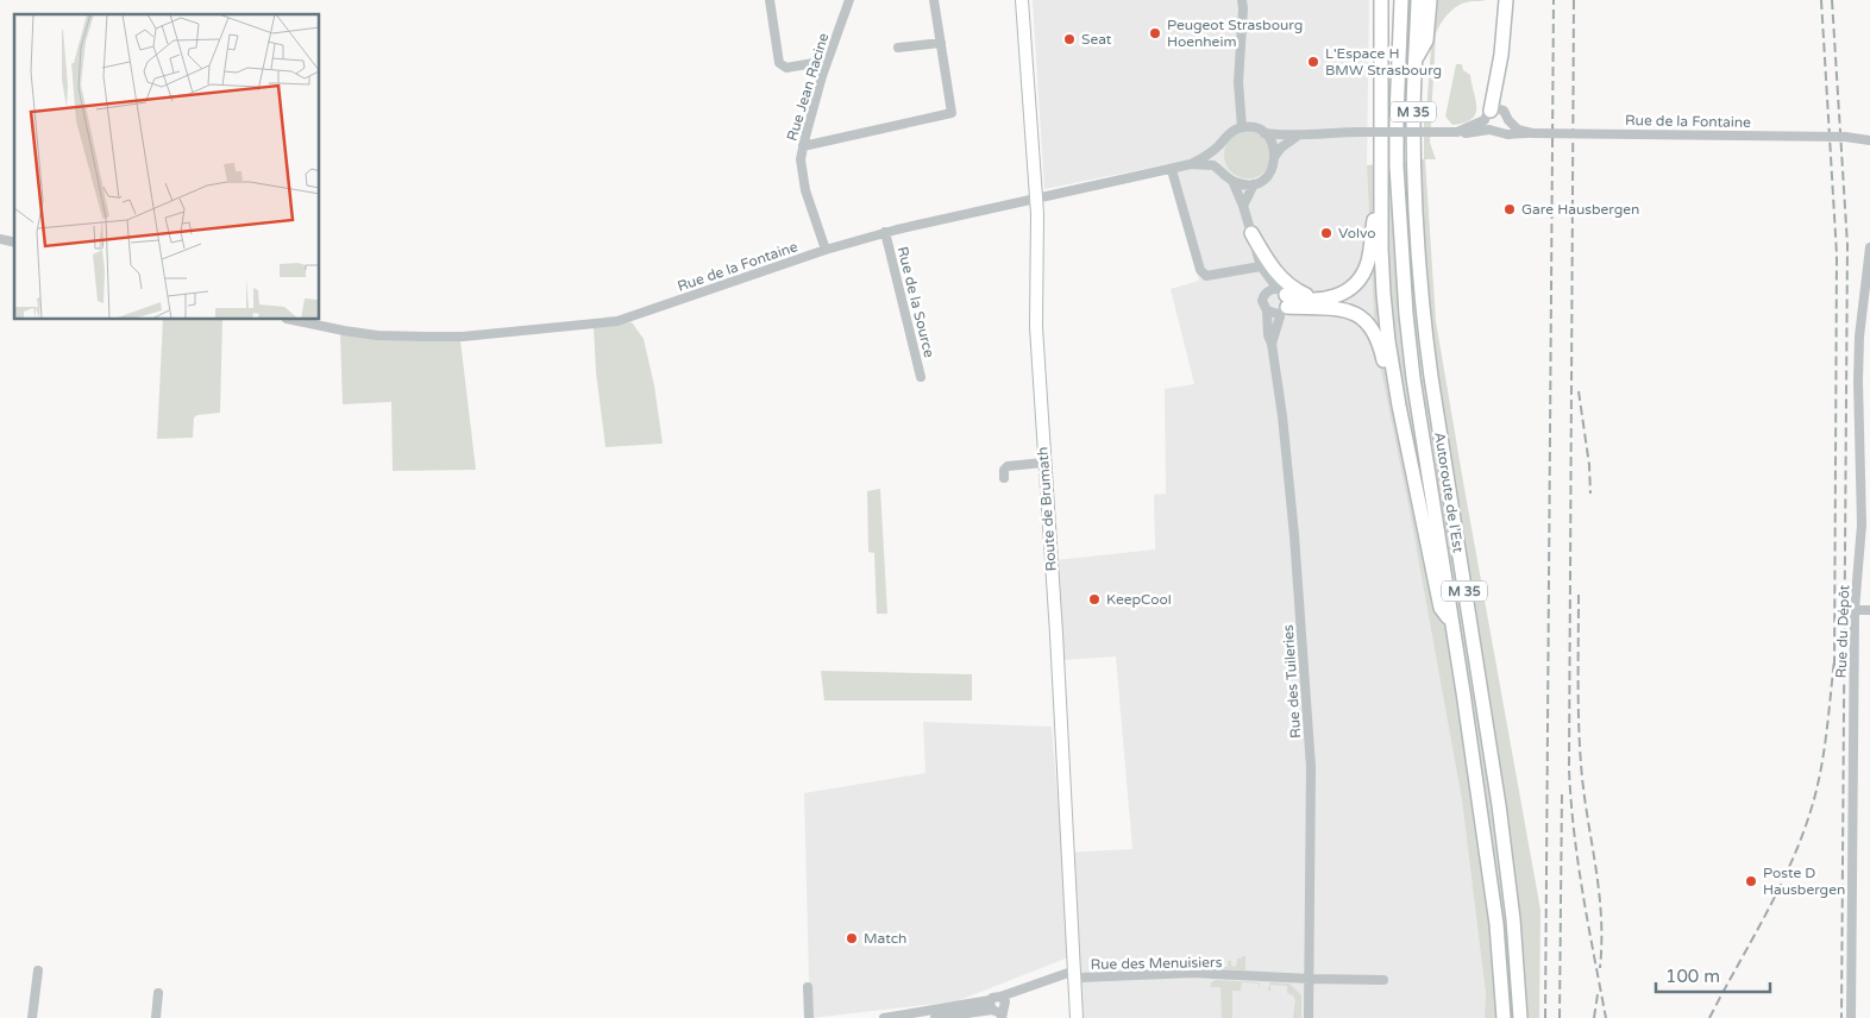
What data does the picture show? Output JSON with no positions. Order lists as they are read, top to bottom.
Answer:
{
  "streets": {
    "highway": ["M 35", "Autoroute de l’Est"],
    "main road": ["Route de Brumath"],
    "street": [
      "Rue Jean Racine",
      "Rue de la Fontaine",
      "Rue de la Source",
      "Rue du Dépôt",
      "Rue des Tuileries",
      "Rue des Menuisiers"
    ]
  },
  "crossings": [
    ["Rue Jean Racine", "Rue de la Fontaine"],
    ["Rue de la Fontaine", "Rue de la Source"],
    ["Rue de la Fontaine", "Route de Brumath"],
    ["Rue de la Fontaine", "Rue des Tuileries"],
    ["Route de Brumath", "Rue des Menuisiers"],
    ["Rue des Tuileries", "Rue des Menuisiers"]
  ],
  "places": [
    "Peugeot Strasbourg Hoenheim",
    "Seat",
    "L'Espace H BMW Strasbourg",
    "Gare Hausbergen",
    "Volvo",
    "KeepCool",
    "Poste D Hausbergen",
    "Match"
  ],
  "scale_bar": "100 m"
}
